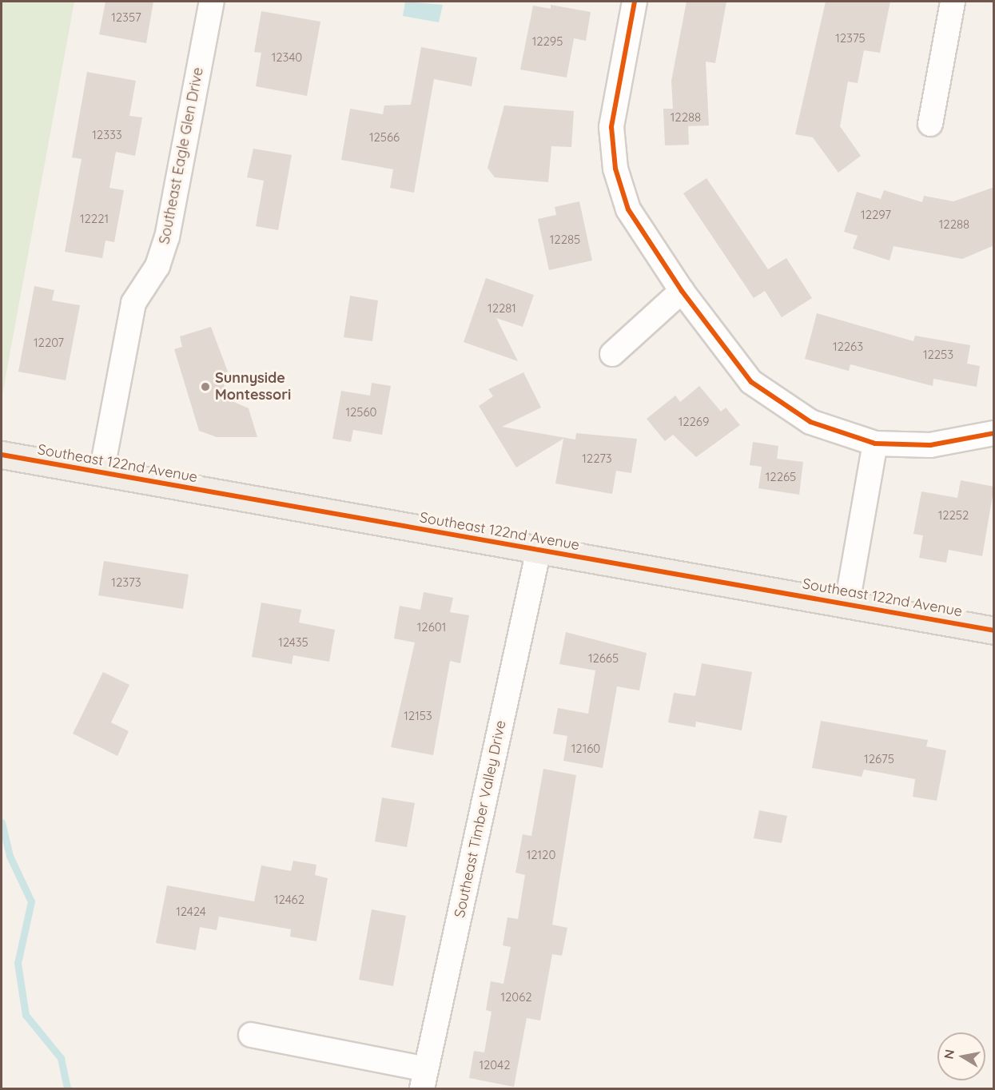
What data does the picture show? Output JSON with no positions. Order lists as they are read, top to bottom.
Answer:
{
  "streets": {
    "main road": ["Southeast 122nd Avenue"],
    "street": ["Southeast Eagle Glen Drive", "Southeast Timber Valley Drive"]
  },
  "crossings": [
    ["Southeast Eagle Glen Drive", "Southeast 122nd Avenue"],
    ["Southeast 122nd Avenue", "Southeast Timber Valley Drive"]
  ],
  "places": ["Sunnyside Montessori"],
  "house_numbers": [
    "12357",
    "12375",
    "12295",
    "12340",
    "12288",
    "12333",
    "12566",
    "12297",
    "12221",
    "12288",
    "12285",
    "12281",
    "12207",
    "12263",
    "12253",
    "12560",
    "12269",
    "12273",
    "12265",
    "12252",
    "12373",
    "12601",
    "12435",
    "12665",
    "12153",
    "12160",
    "12675",
    "12120",
    "12462",
    "12424",
    "12062",
    "12042"
  ],
  "north": "left"
}
